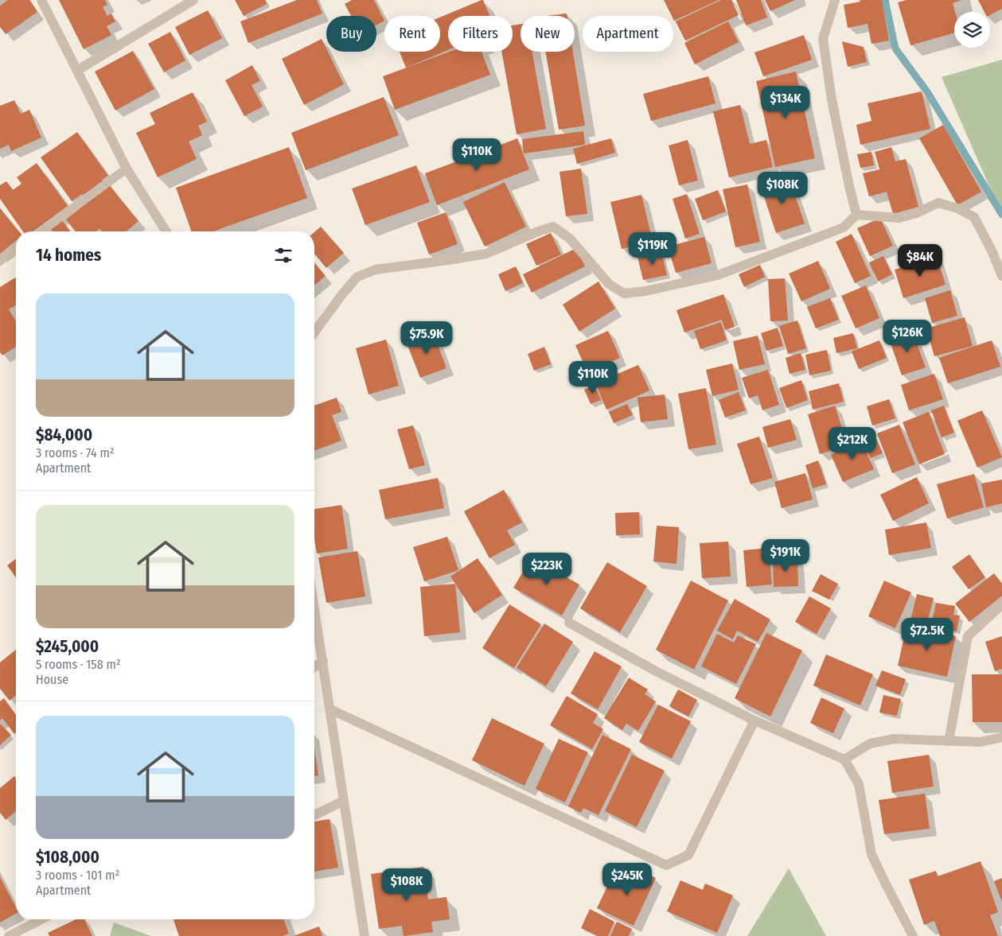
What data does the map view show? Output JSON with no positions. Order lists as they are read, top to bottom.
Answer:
{
  "page": {
    "chip": [
      "Buy",
      "Rent",
      "Filters",
      "New",
      "Apartment"
    ],
    "price": [
      "$134K",
      "$110K",
      "$108K",
      "$119K",
      "$84K",
      "$126K",
      "$75.9K",
      "$110K",
      "$212K",
      "$191K",
      "$223K",
      "$72.5K",
      "$245K",
      "$108K"
    ],
    "heading": "14 homes",
    "list": [
      {
        "name": "$84,000",
        "note": "3 rooms · 74 m² · Apartment"
      },
      {
        "name": "$245,000",
        "note": "5 rooms · 158 m² · House"
      },
      {
        "name": "$108,000",
        "note": "3 rooms · 101 m² · Apartment"
      }
    ]
  }
}
